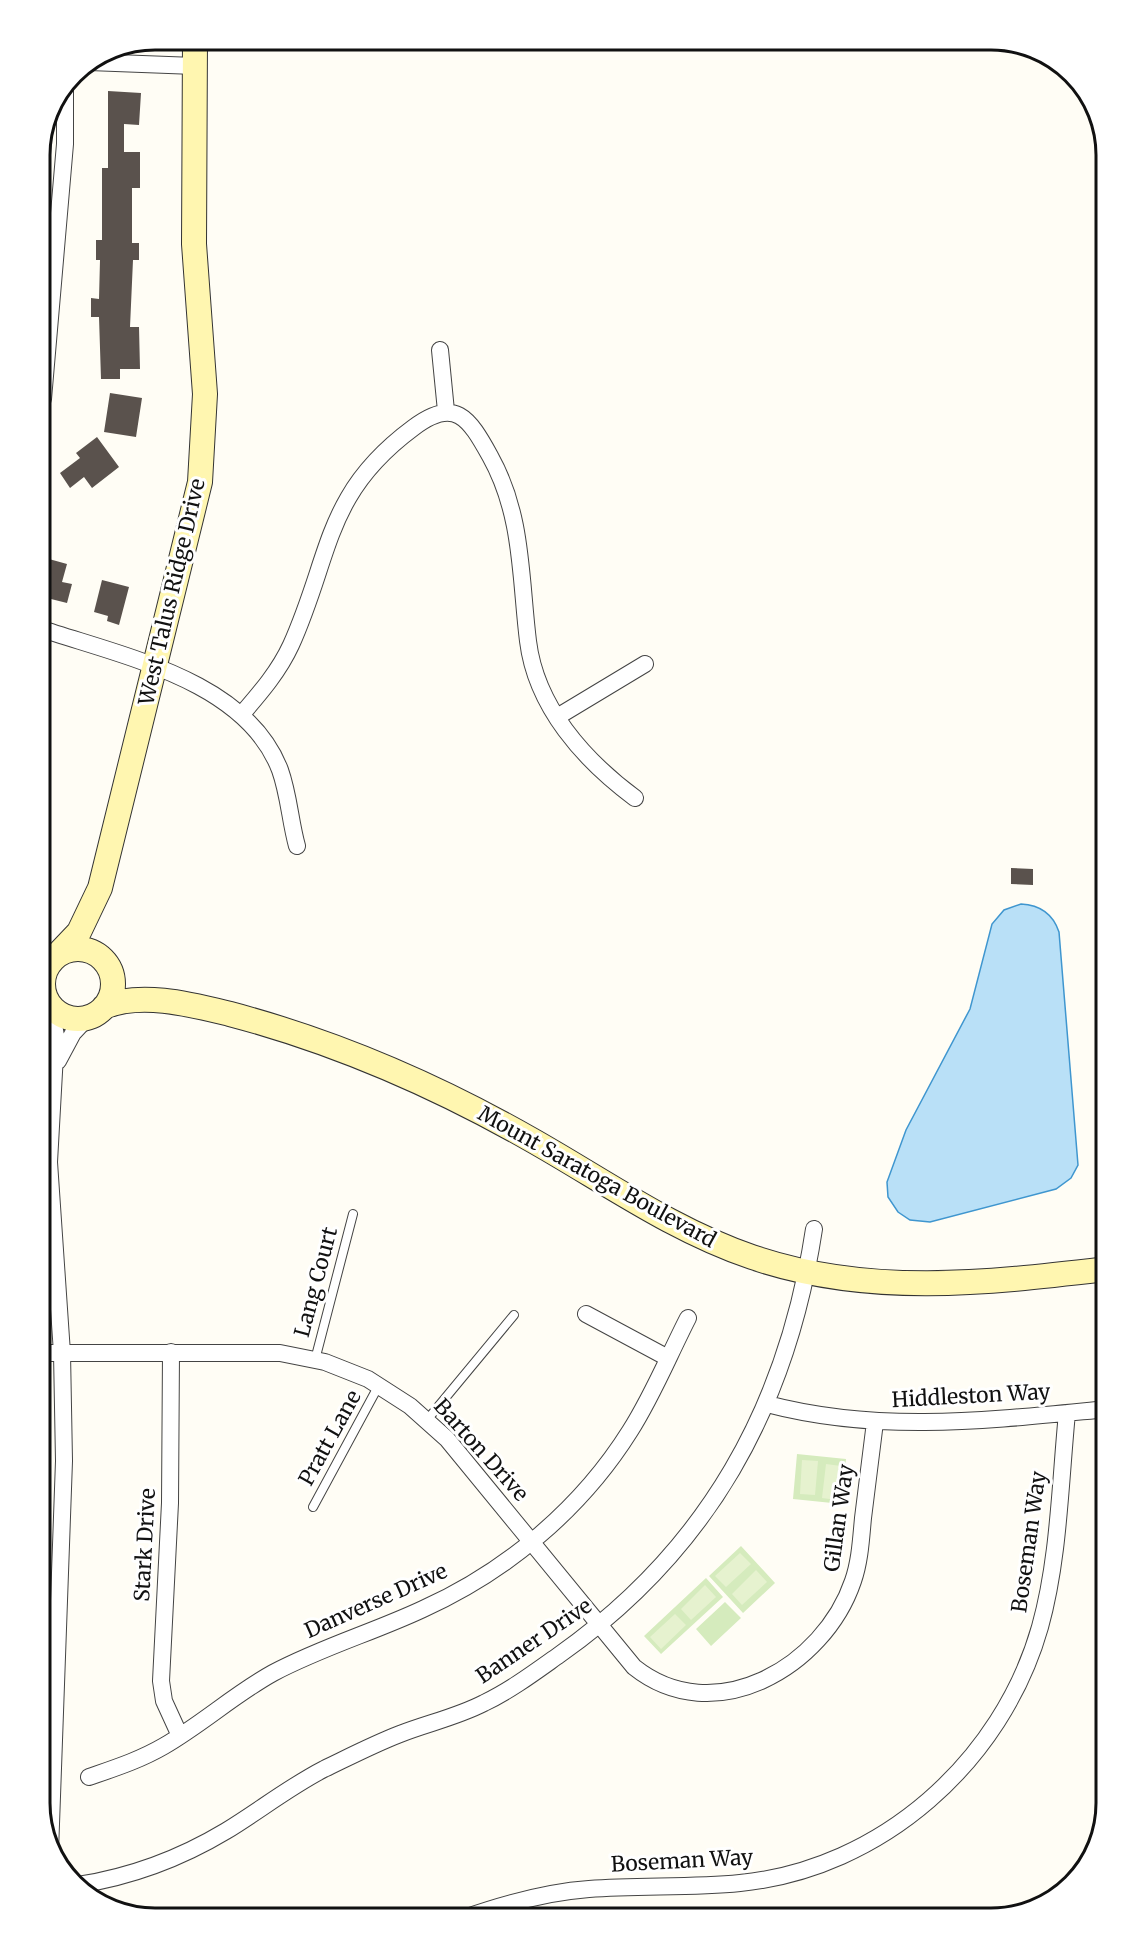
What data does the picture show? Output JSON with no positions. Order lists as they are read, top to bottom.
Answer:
{
  "streets": {
    "street": [
      "West Talus Ridge Drive",
      "Mount Saratoga Boulevard",
      "Hiddleston Way",
      "Barton Drive",
      "Gillan Way",
      "Boseman Way",
      "Stark Drive",
      "Danverse Drive",
      "Banner Drive"
    ],
    "lane": ["Lang Court", "Pratt Lane"]
  },
  "crossings": [
    ["West Talus Ridge Drive", "Mount Saratoga Boulevard"],
    ["Mount Saratoga Boulevard", "Banner Drive"],
    ["Lang Court", "Barton Drive"],
    ["Hiddleston Way", "Gillan Way"],
    ["Hiddleston Way", "Boseman Way"],
    ["Hiddleston Way", "Banner Drive"],
    ["Pratt Lane", "Barton Drive"],
    ["Barton Drive", "Gillan Way"],
    ["Barton Drive", "Stark Drive"],
    ["Barton Drive", "Danverse Drive"],
    ["Barton Drive", "Banner Drive"],
    ["Gillan Way", "Banner Drive"],
    ["Stark Drive", "Danverse Drive"]
  ]
}
